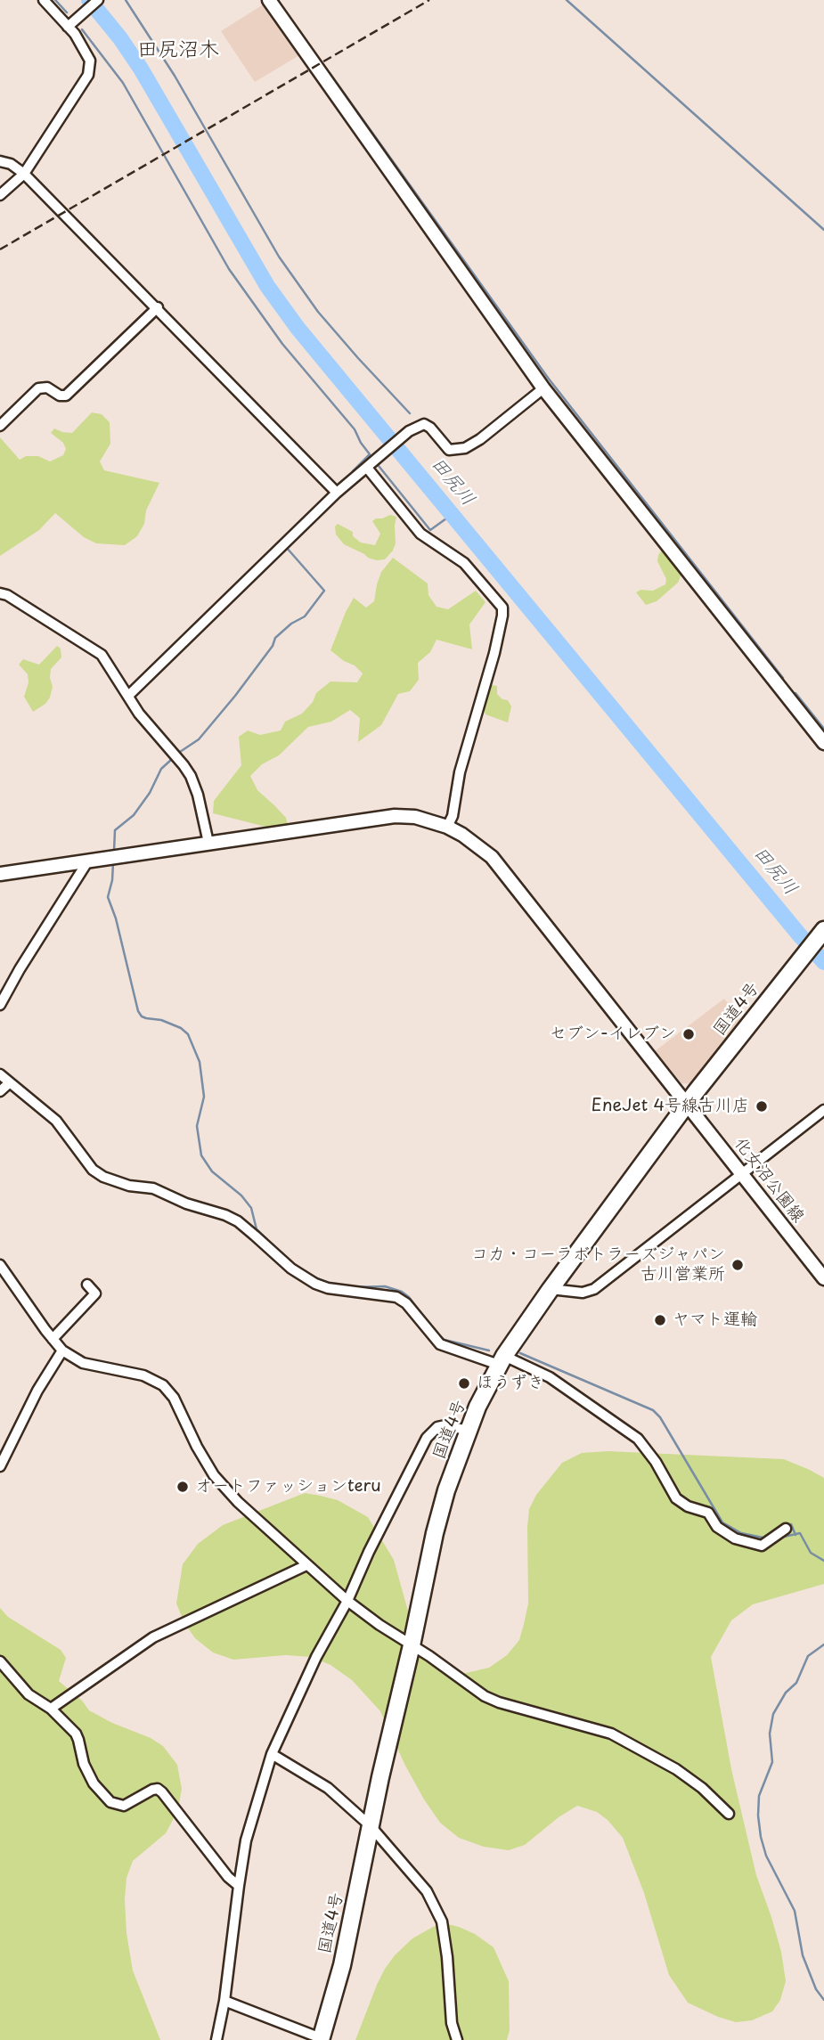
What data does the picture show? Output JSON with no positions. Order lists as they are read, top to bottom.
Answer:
{
  "streets": {
    "highway": ["国道4号"],
    "street": ["化女沼公園線"]
  },
  "crossings": [
    ["国道4号", "化女沼公園線"]
  ],
  "districts": ["田尻沼木"],
  "water": ["田尻川"],
  "places": [
    "セブン-イレブン",
    "EneJet 4号線古川店",
    "コカ・コーラボトラーズジャパン 古川営業所",
    "ヤマト運輸",
    "ほうずき",
    "オートファッションteru"
  ]
}
